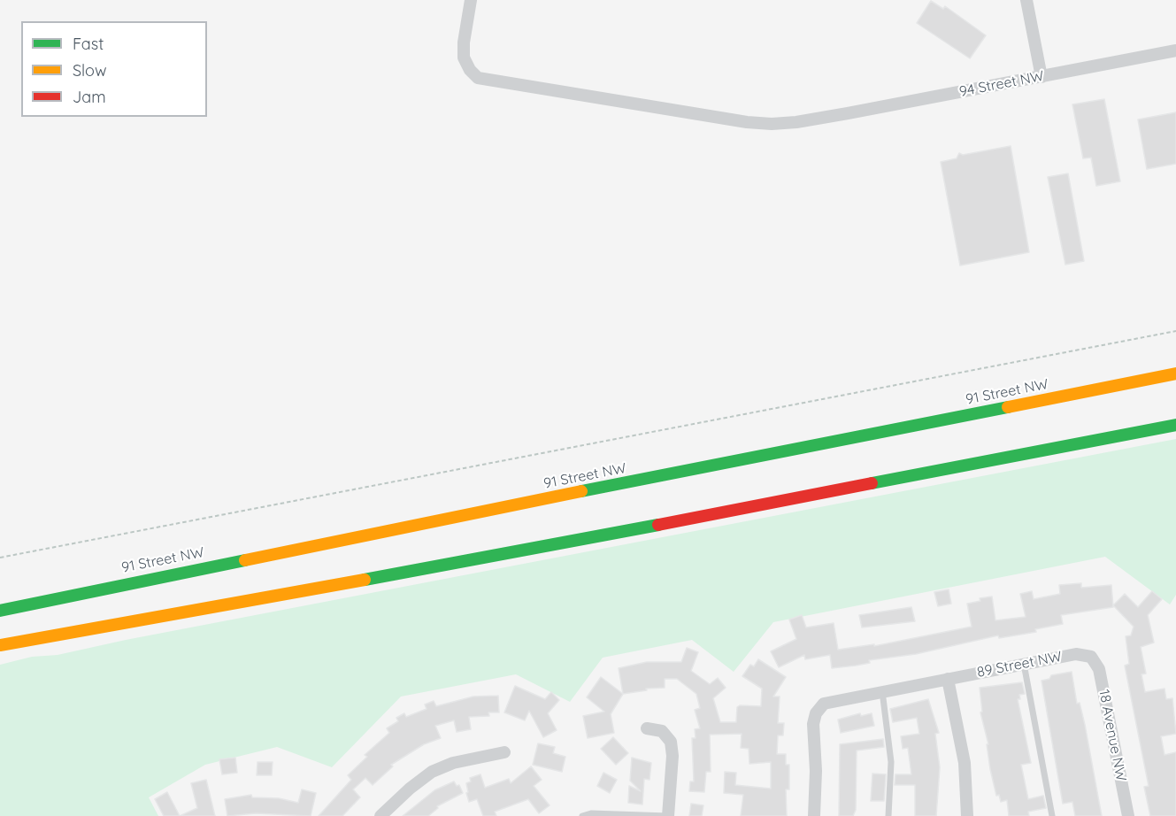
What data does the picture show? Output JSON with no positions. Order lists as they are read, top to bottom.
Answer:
{
  "streets": {
    "main road": ["91 Street NW"],
    "street": ["94 Street NW", "89 Street NW", "18 Avenue NW"]
  },
  "crossings": [
    ["89 Street NW", "18 Avenue NW"]
  ],
  "legend": ["Fast", "Slow", "Jam"]
}
